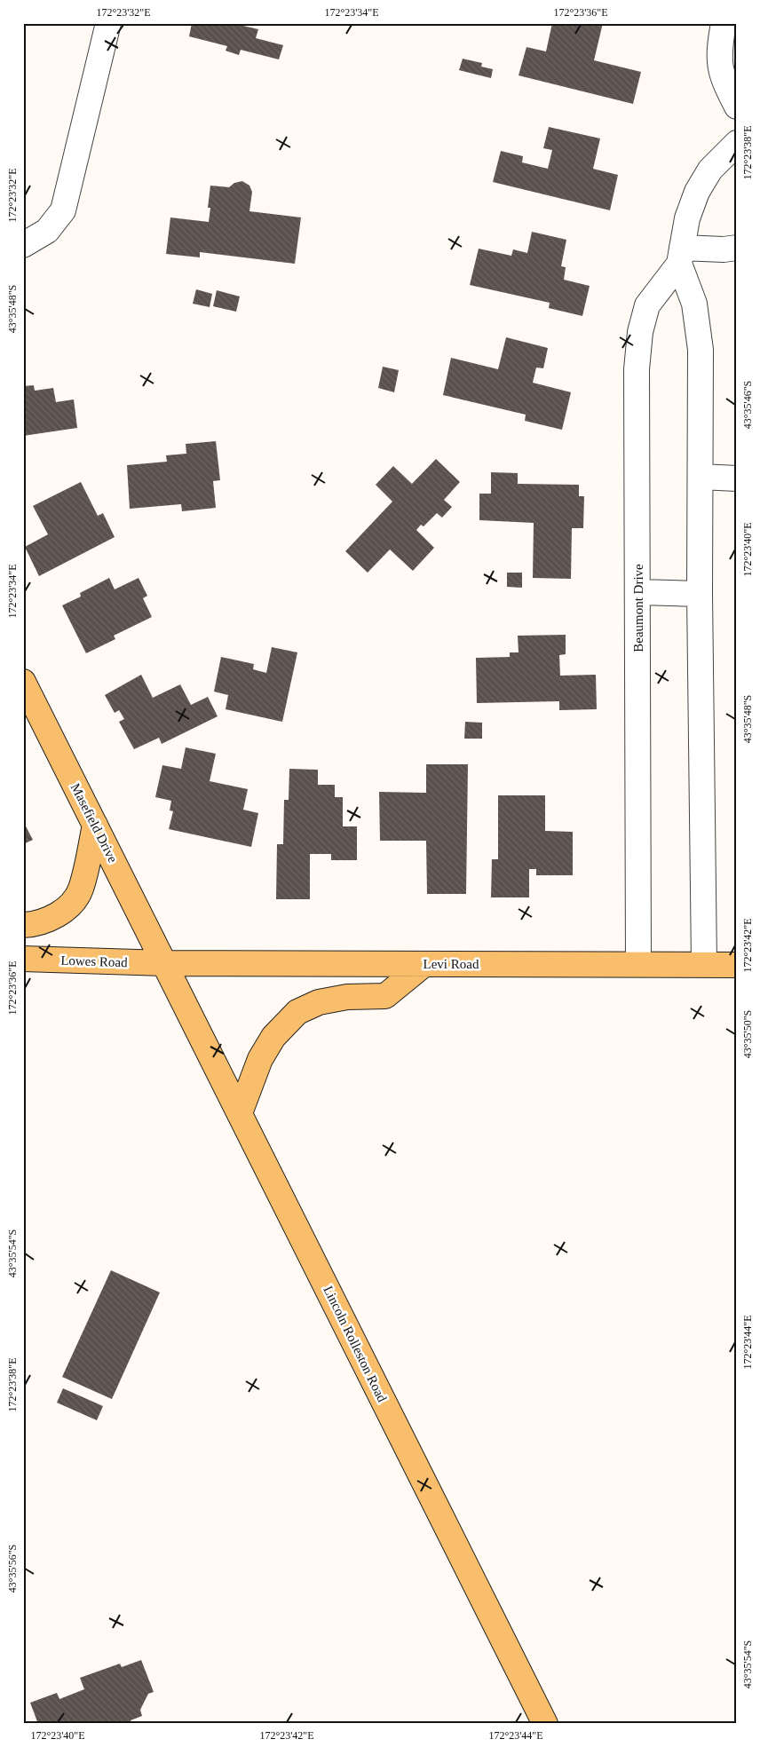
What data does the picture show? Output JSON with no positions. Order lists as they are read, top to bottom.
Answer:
{
  "streets": {
    "main road": [
      "Masefield Drive",
      "Lowes Road",
      "Levi Road",
      "Lincoln Rolleston Road"
    ],
    "street": ["Beaumont Drive"]
  },
  "crossings": [
    ["Beaumont Drive", "Levi Road"],
    ["Masefield Drive", "Lowes Road"],
    ["Masefield Drive", "Levi Road"],
    ["Masefield Drive", "Lincoln Rolleston Road"],
    ["Lowes Road", "Levi Road"],
    ["Lowes Road", "Lincoln Rolleston Road"],
    ["Levi Road", "Lincoln Rolleston Road"]
  ],
  "coordinates": [
    "172°23'32\"E",
    "172°23'34\"E",
    "172°23'36\"E",
    "172°23'38\"E",
    "43°35'48\"S",
    "43°35'46\"S",
    "172°23'40\"E",
    "172°23'42\"E",
    "43°35'50\"S",
    "43°35'54\"S",
    "172°23'44\"E",
    "43°35'56\"S"
  ]
}
